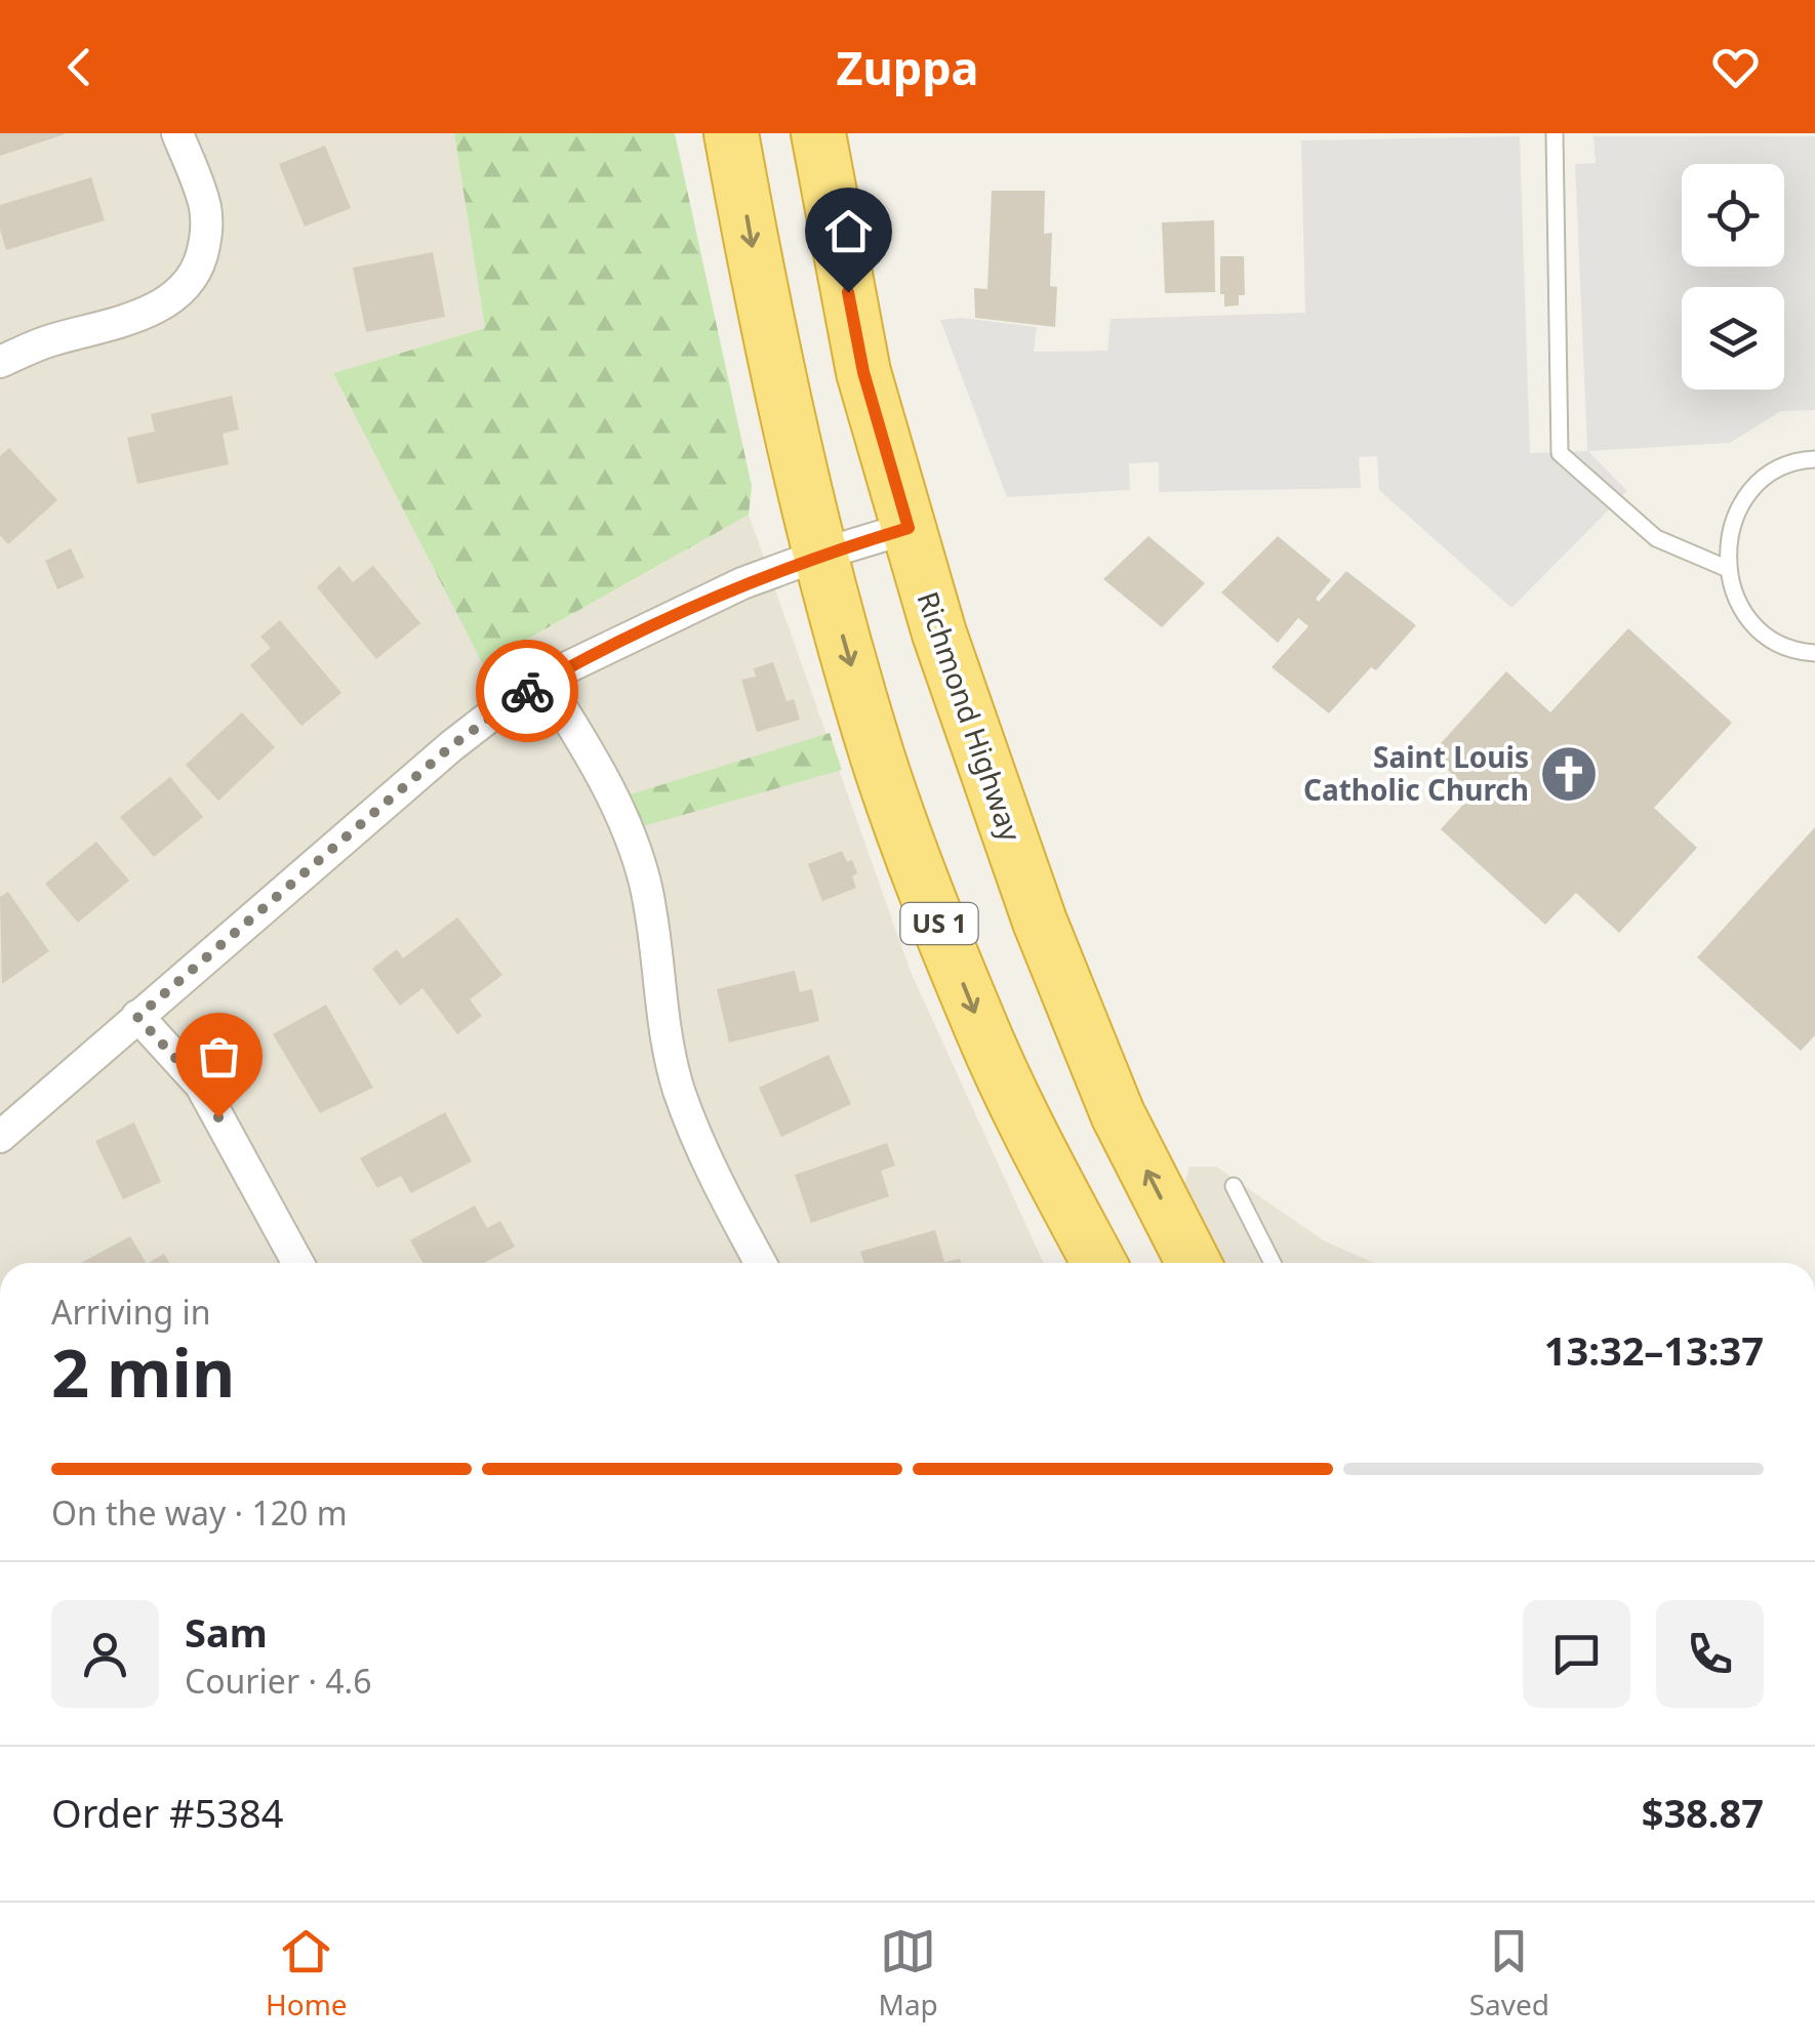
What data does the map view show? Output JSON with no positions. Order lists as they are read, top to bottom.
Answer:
{
  "streets": {
    "highway": ["Richmond Highway", "US 1"]
  },
  "places": {
    "church": ["Saint Louis Catholic Church"]
  },
  "page": {
    "header": "Zuppa",
    "heading": ["2 min", "Arriving in", "13:32–13:37"],
    "panel": [
      "Sam",
      "Courier · 4.6",
      "Order #5384",
      "$38.87"
    ],
    "bar": "On the way · 120 m",
    "tabs": ["Home", "Map", "Saved"]
  }
}
